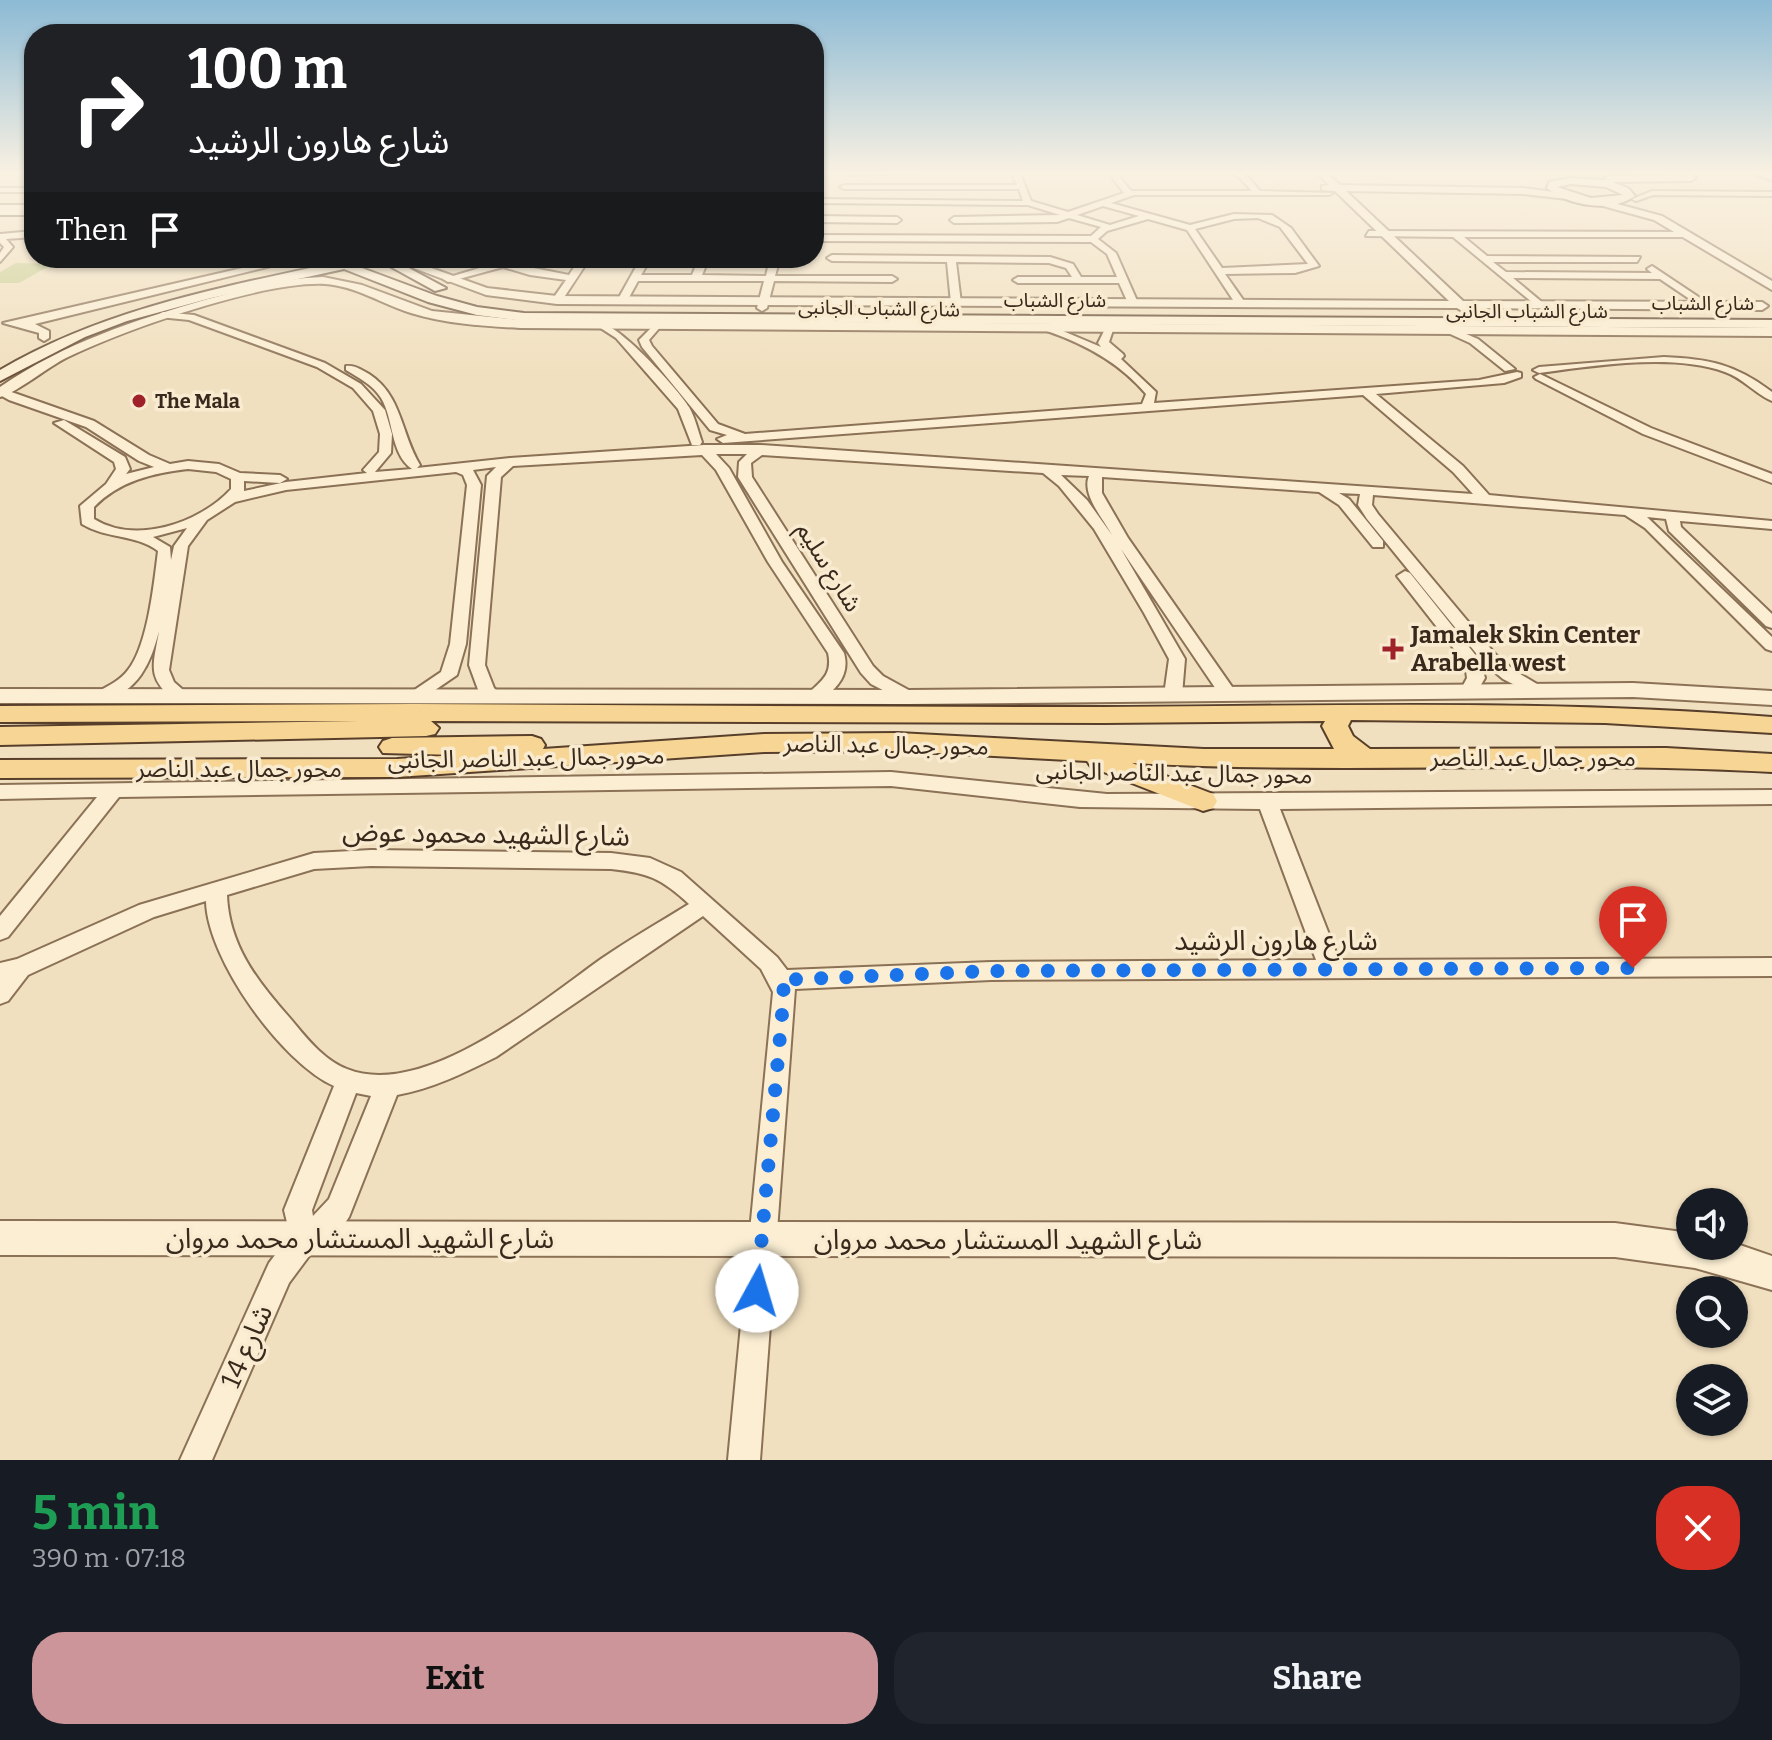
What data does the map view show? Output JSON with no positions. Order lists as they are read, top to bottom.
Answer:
{
  "streets": {
    "main road": ["شارع الشباب", "محور جمال عبد الناصر"],
    "street": [
      "شارع الشباب الجانبى",
      "شارع سليم",
      "محور جمال عبد الناصر الجانبى",
      "شارع الشهيد محمود عوض",
      "شارع هارون الرشيد",
      "شارع الشهيد المستشار محمد مروان",
      "شارع 14"
    ]
  },
  "crossings": [
    ["شارع الشباب", "شارع الشباب الجانبى"],
    ["شارع الشباب الجانبى", "شارع سليم"],
    ["شارع الشهيد محمود عوض", "شارع هارون الرشيد"],
    ["شارع الشهيد المستشار محمد مروان", "شارع 14"]
  ],
  "places": {
    "other": ["The Mala"],
    "health": ["Jamalek Skin Center Arabella west"]
  },
  "page": {
    "turn": ["100 m", "شارع هارون الرشيد"],
    "then": "Then",
    "heading": ["5 min", "390 m · 07:18"],
    "buttons": ["Exit", "Share"]
  }
}
